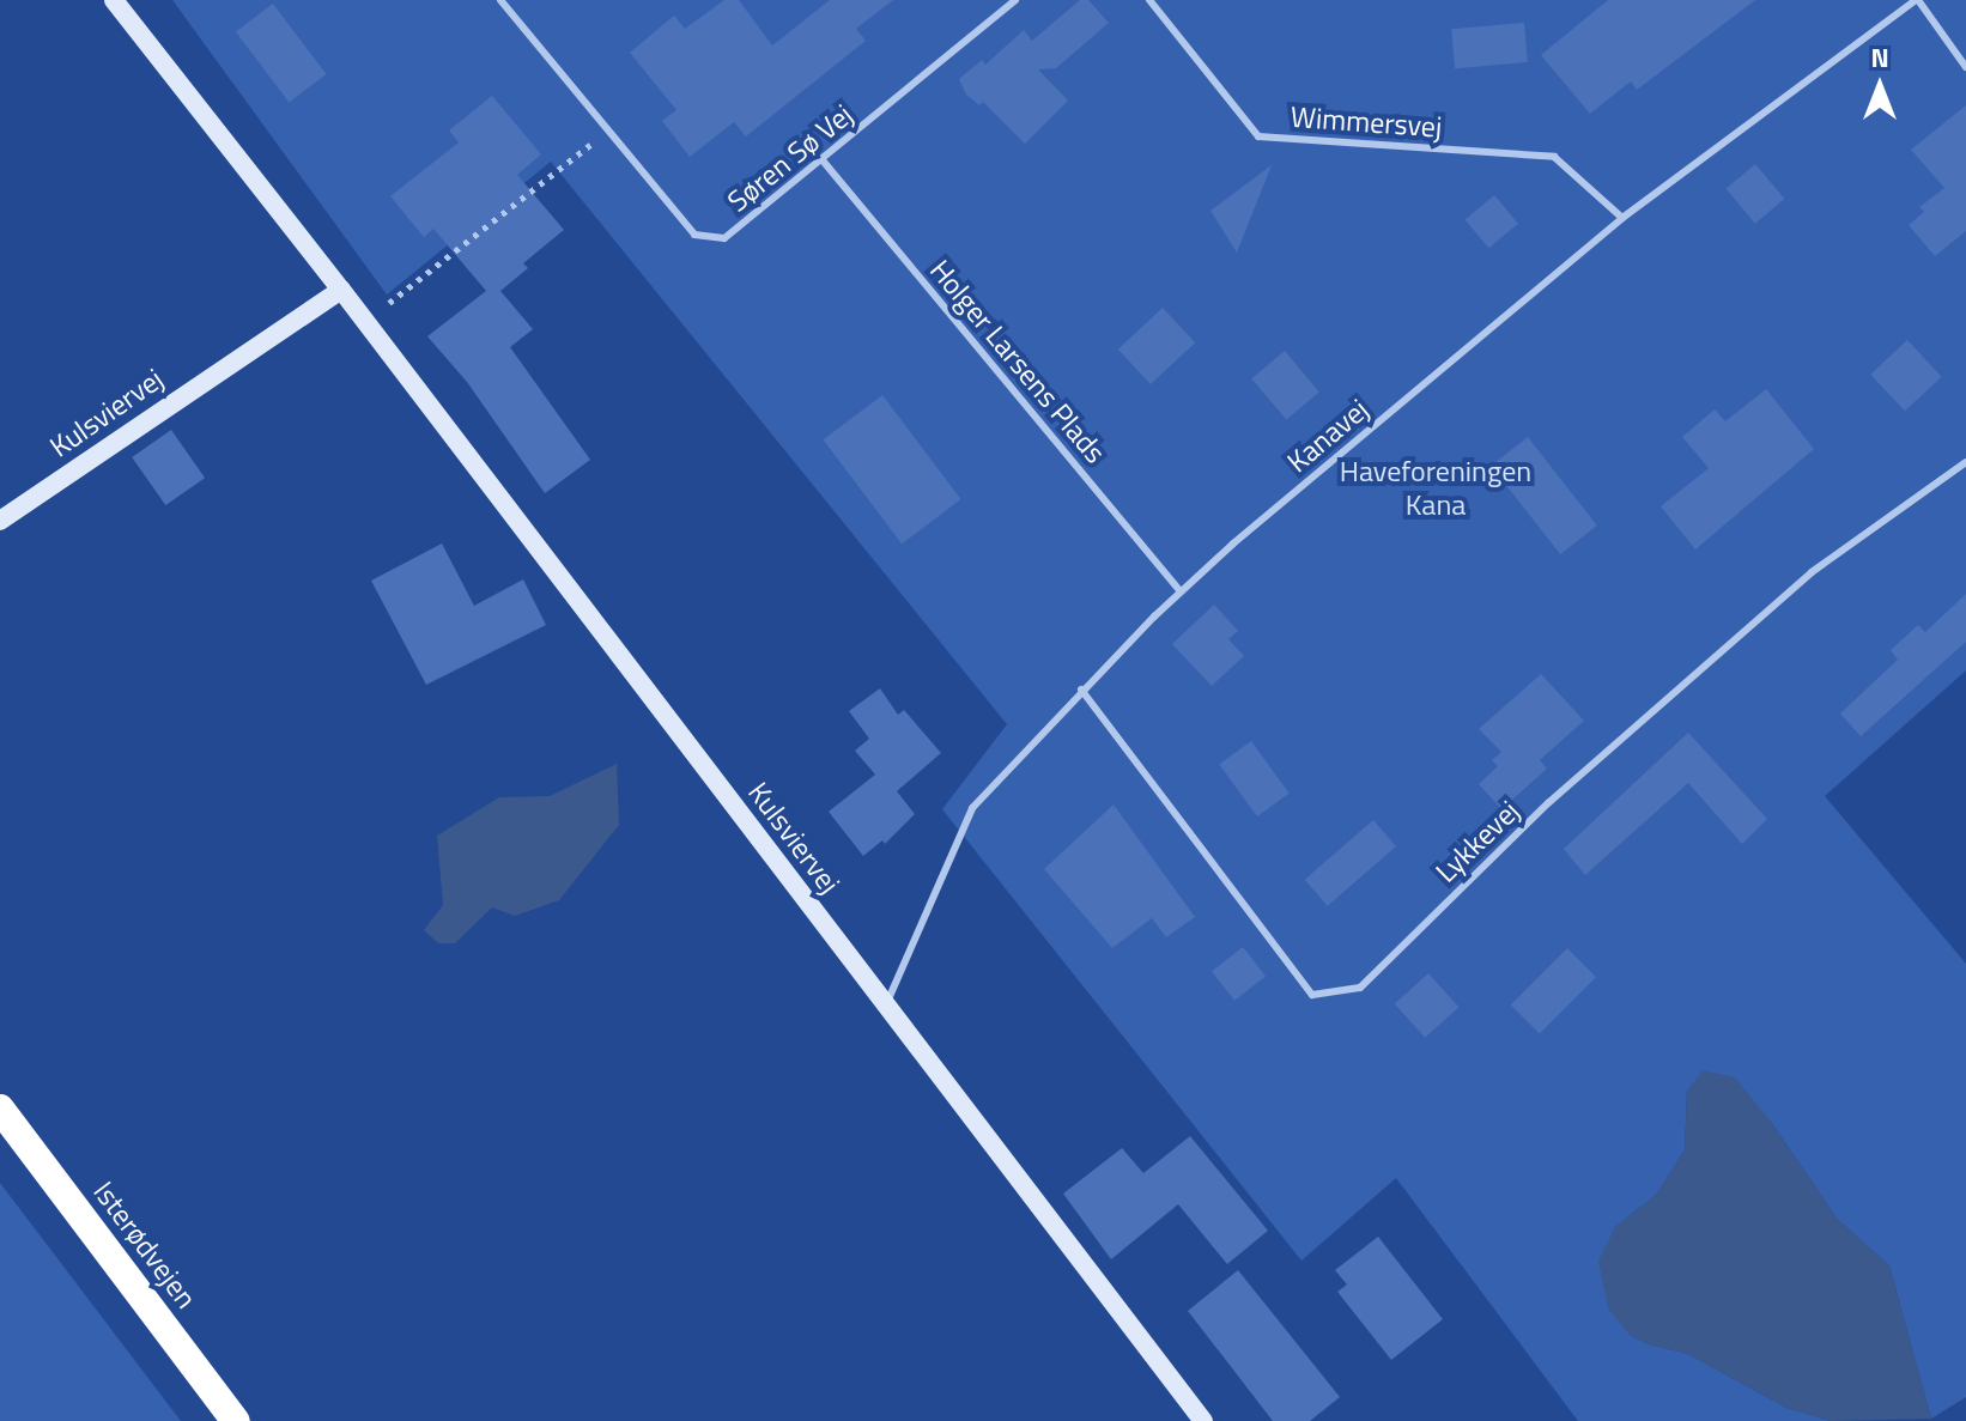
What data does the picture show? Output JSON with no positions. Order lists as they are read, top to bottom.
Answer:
{
  "streets": {
    "highway": ["Isterødvejen"],
    "street": ["Kulsviervej"],
    "lane": [
      "Wimmersvej",
      "Søren Sø Vej",
      "Holger Larsens Plads",
      "Kanavej",
      "Lykkevej"
    ]
  },
  "crossings": [
    ["Wimmersvej", "Kanavej"],
    ["Søren Sø Vej", "Holger Larsens Plads"],
    ["Holger Larsens Plads", "Kanavej"],
    ["Kulsviervej", "Kanavej"],
    ["Kanavej", "Lykkevej"]
  ],
  "parks": ["Haveforeningen Kana"],
  "north": "top"
}
